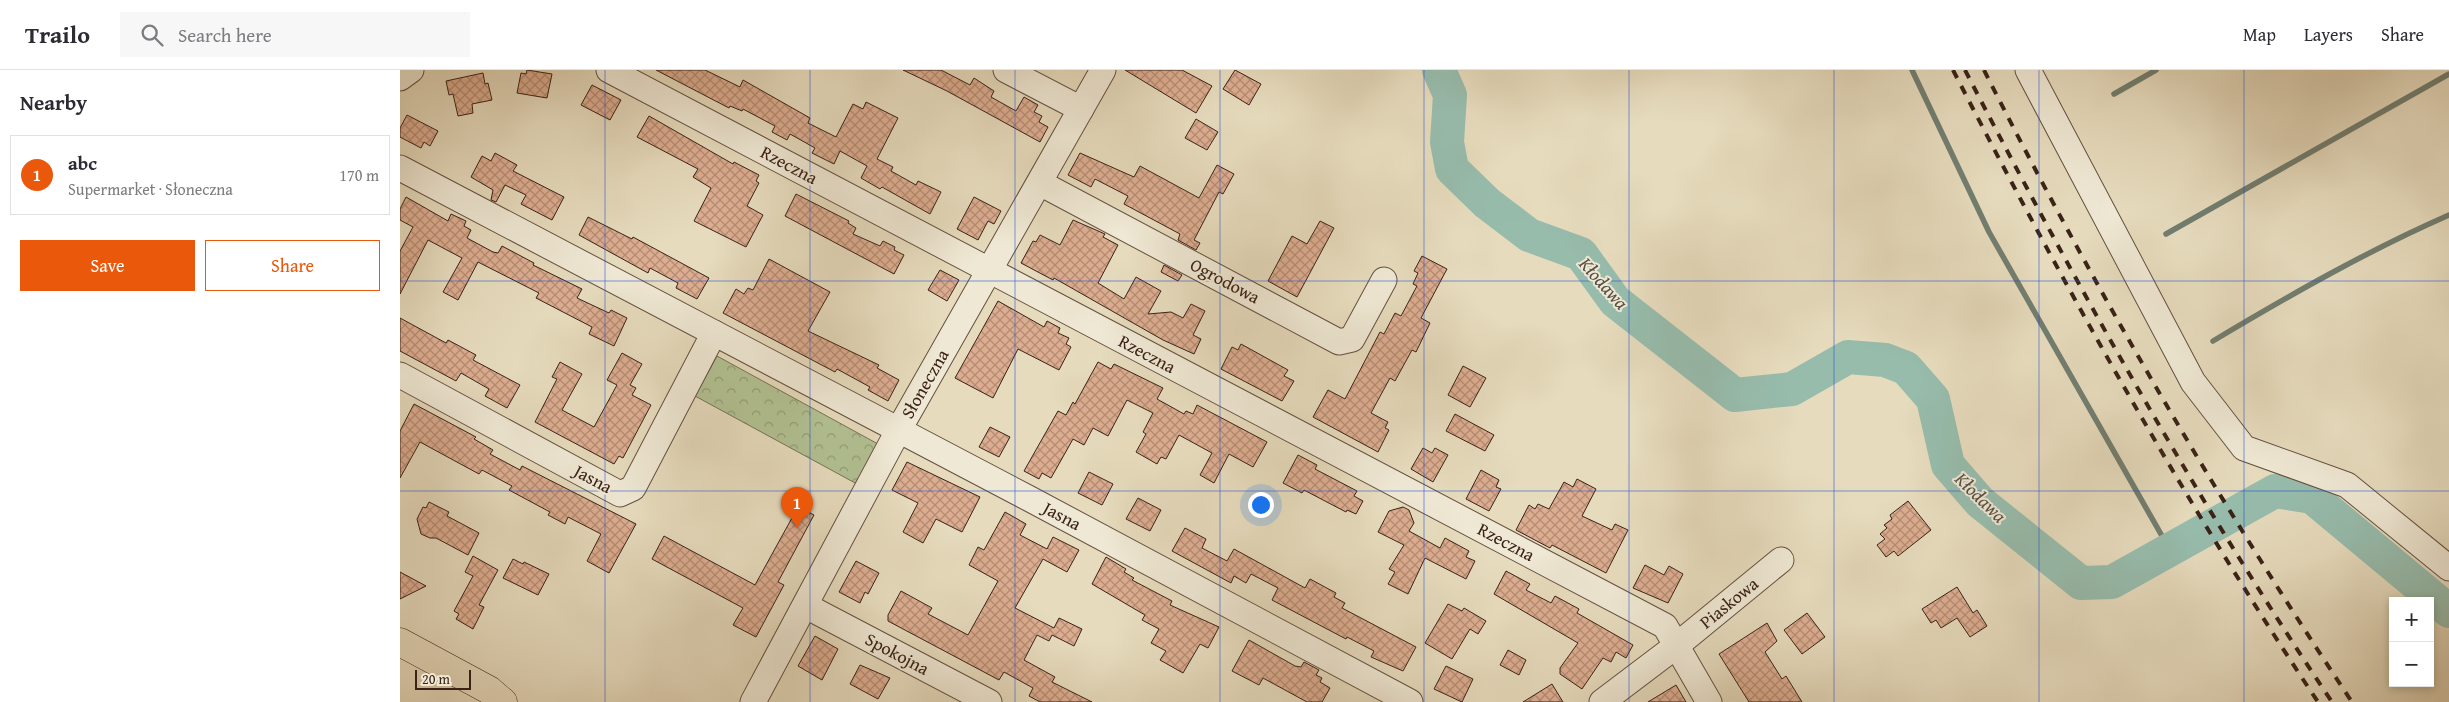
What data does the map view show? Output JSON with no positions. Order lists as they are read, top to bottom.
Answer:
{
  "streets": {
    "street": [
      "Rzeczna",
      "Ogrodowa",
      "Słoneczna",
      "Jasna",
      "Piaskowa",
      "Spokojna"
    ]
  },
  "crossings": [
    ["Rzeczna", "Słoneczna"],
    ["Rzeczna", "Piaskowa"],
    ["Ogrodowa", "Słoneczna"],
    ["Słoneczna", "Jasna"],
    ["Słoneczna", "Spokojna"]
  ],
  "water": ["Kłodawa"],
  "scale_bar": "20 m",
  "page": {
    "header": "Trailo",
    "search": "Search here",
    "nav": ["Map", "Layers", "Share"],
    "heading": "Nearby",
    "list": [
      {
        "mark": "1",
        "name": "abc",
        "note": "Supermarket · Słoneczna",
        "value": "170 m"
      }
    ],
    "buttons": ["Save", "Share"],
    "pins": "1",
    "map_buttons": ["+", "−"],
    "scale": "20 m"
  }
}
